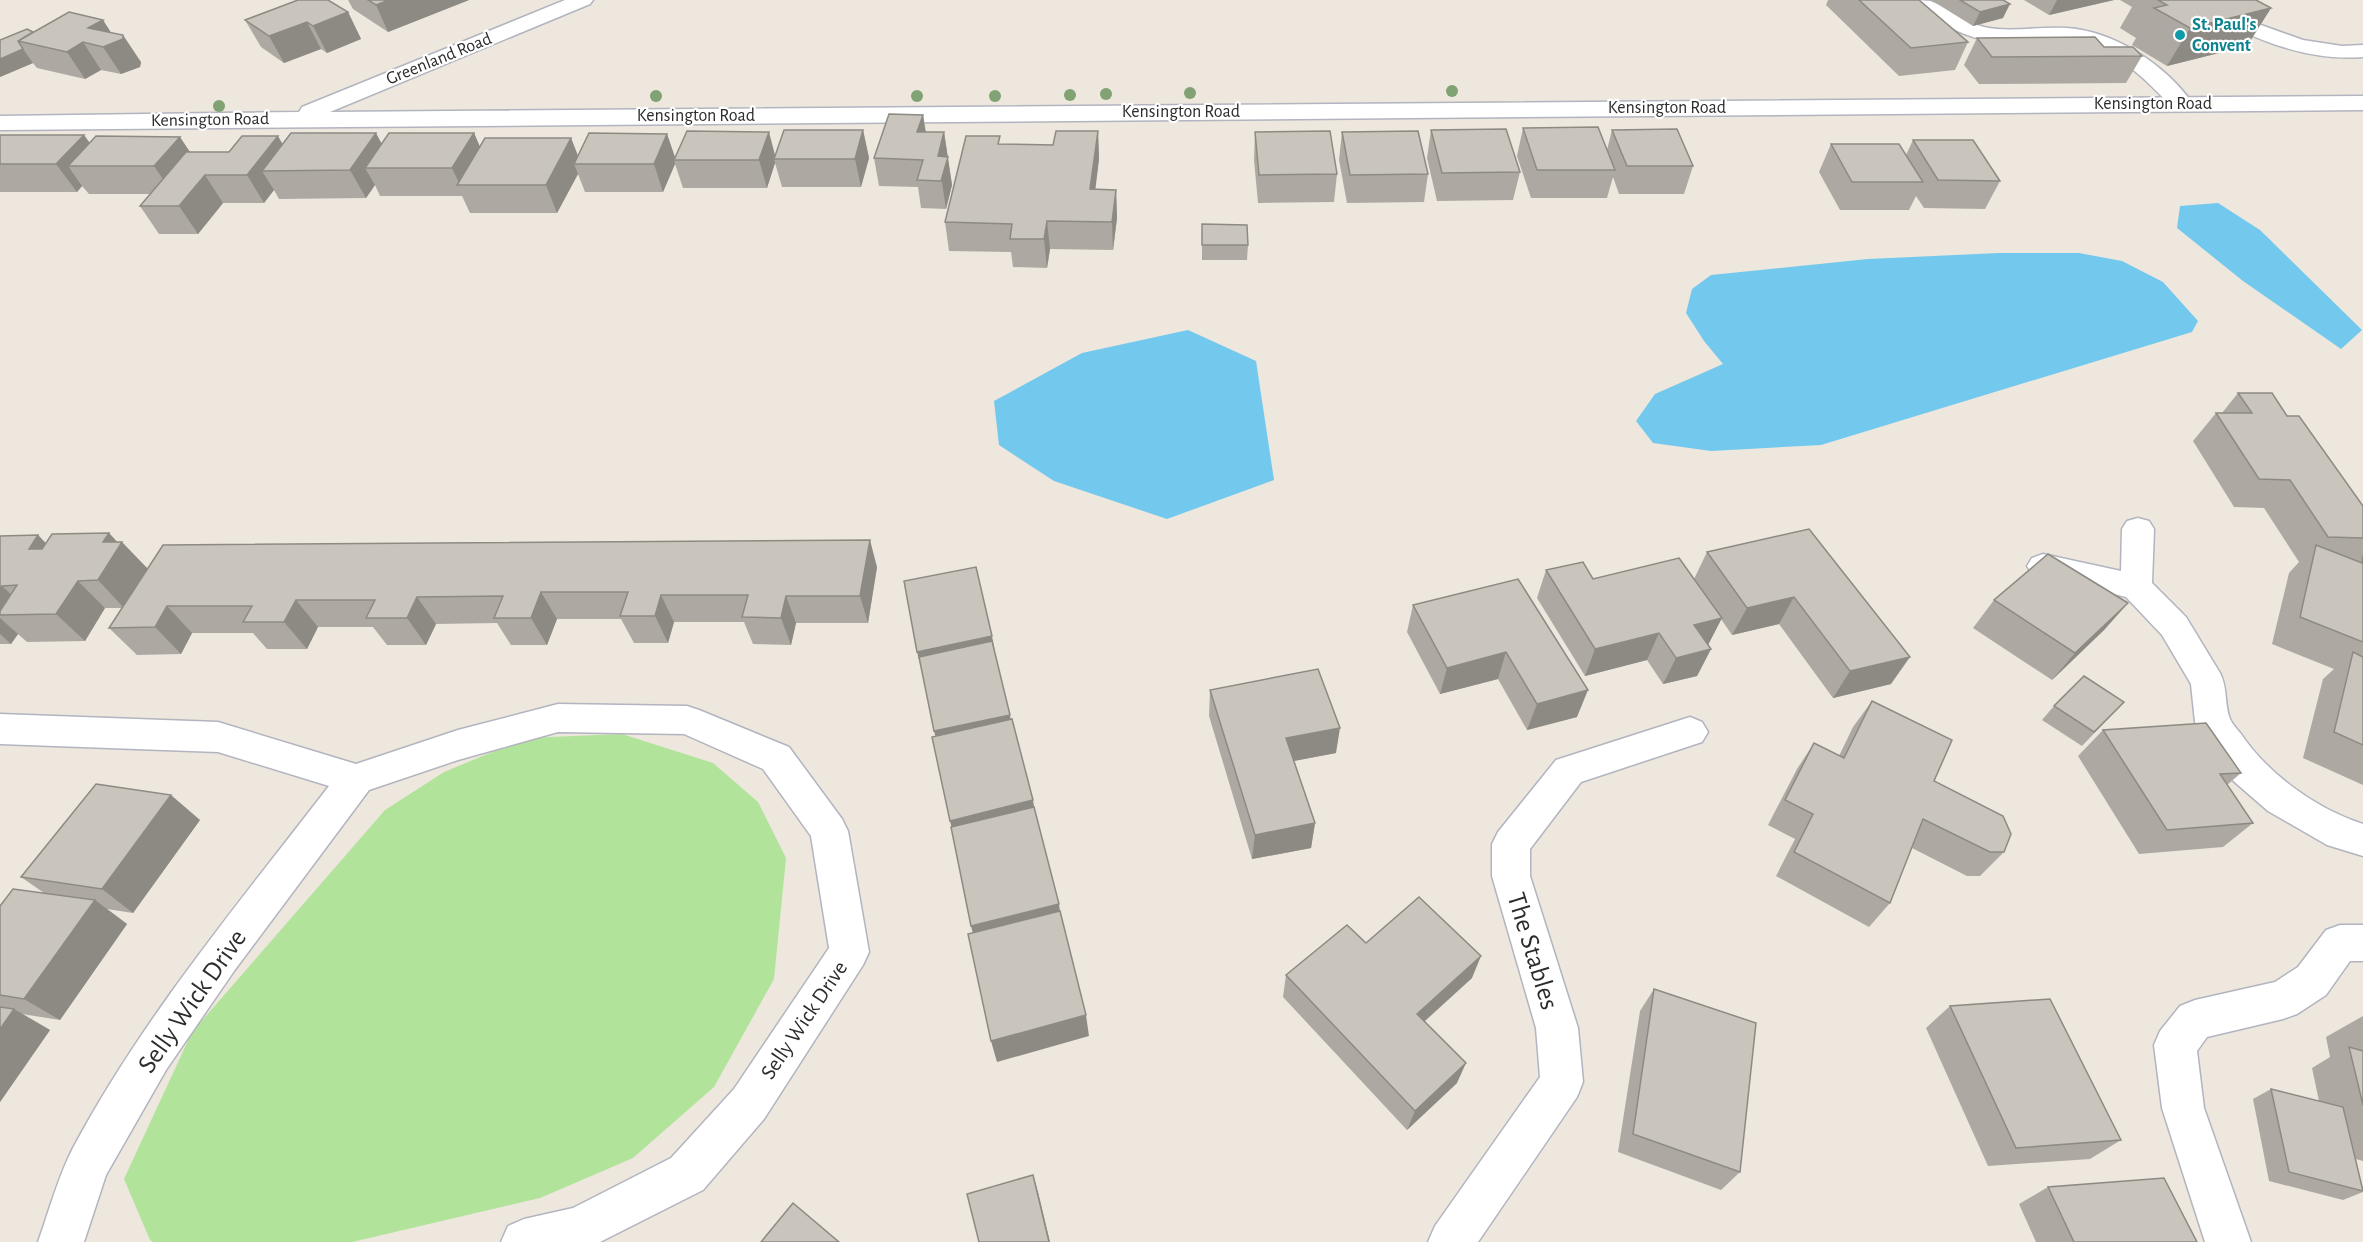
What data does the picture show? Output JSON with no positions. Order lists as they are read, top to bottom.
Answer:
{
  "streets": {
    "street": [
      "Greenland Road",
      "Kensington Road",
      "The Stables",
      "Selly Wick Drive"
    ]
  },
  "crossings": [
    ["Greenland Road", "Kensington Road"]
  ],
  "places": ["St. Paul's Convent"]
}
